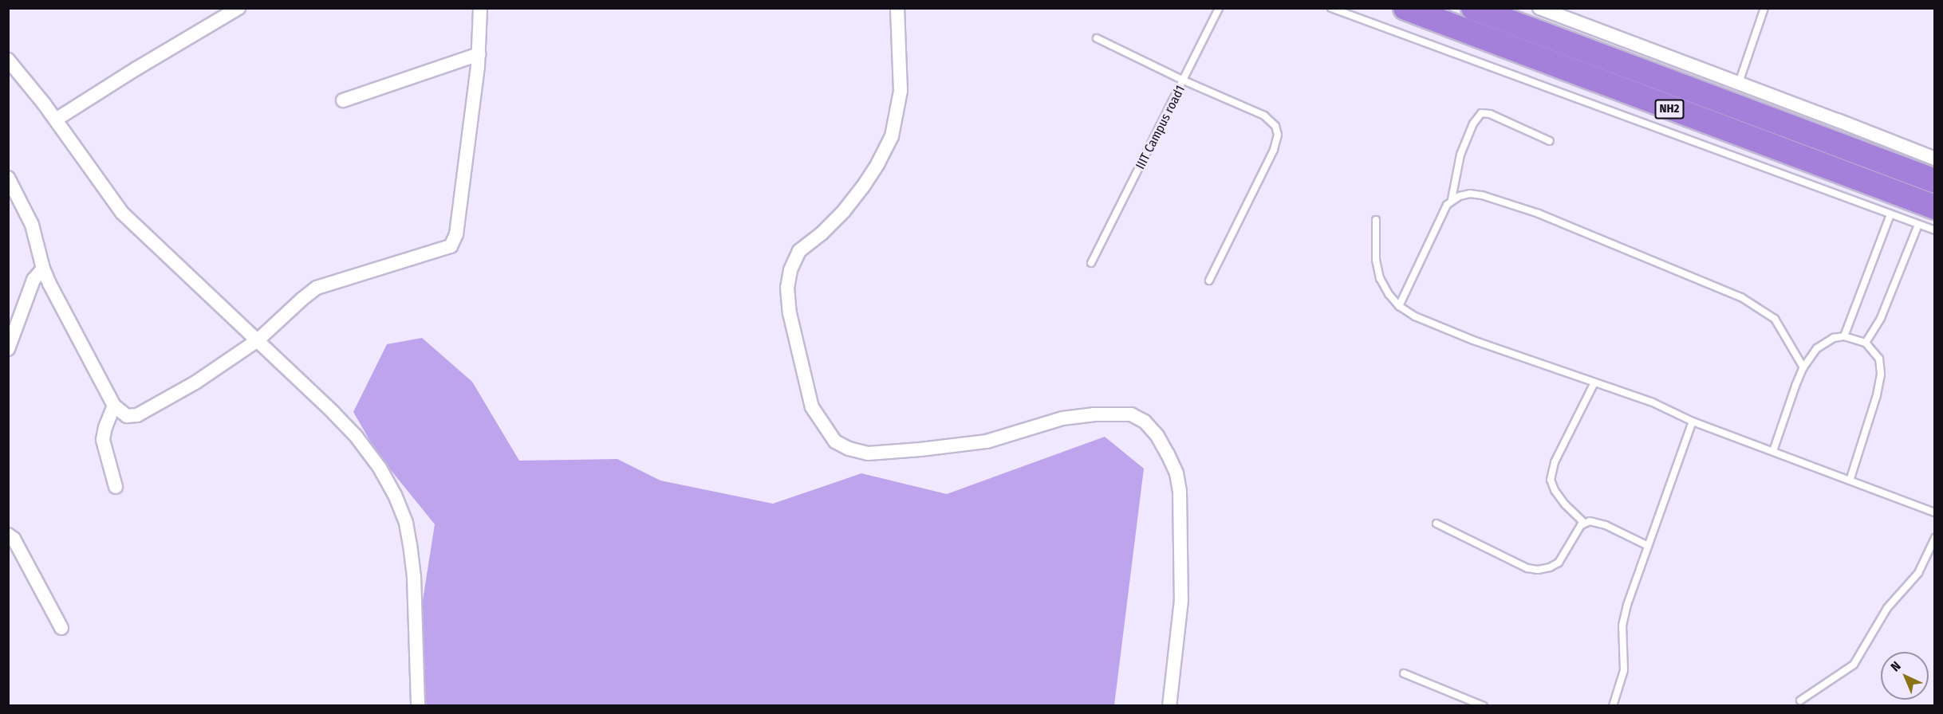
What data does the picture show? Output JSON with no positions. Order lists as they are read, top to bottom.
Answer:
{
  "streets": {
    "highway": ["NH2"],
    "lane": ["IIIT Campus road1"]
  },
  "north": "top left"
}
